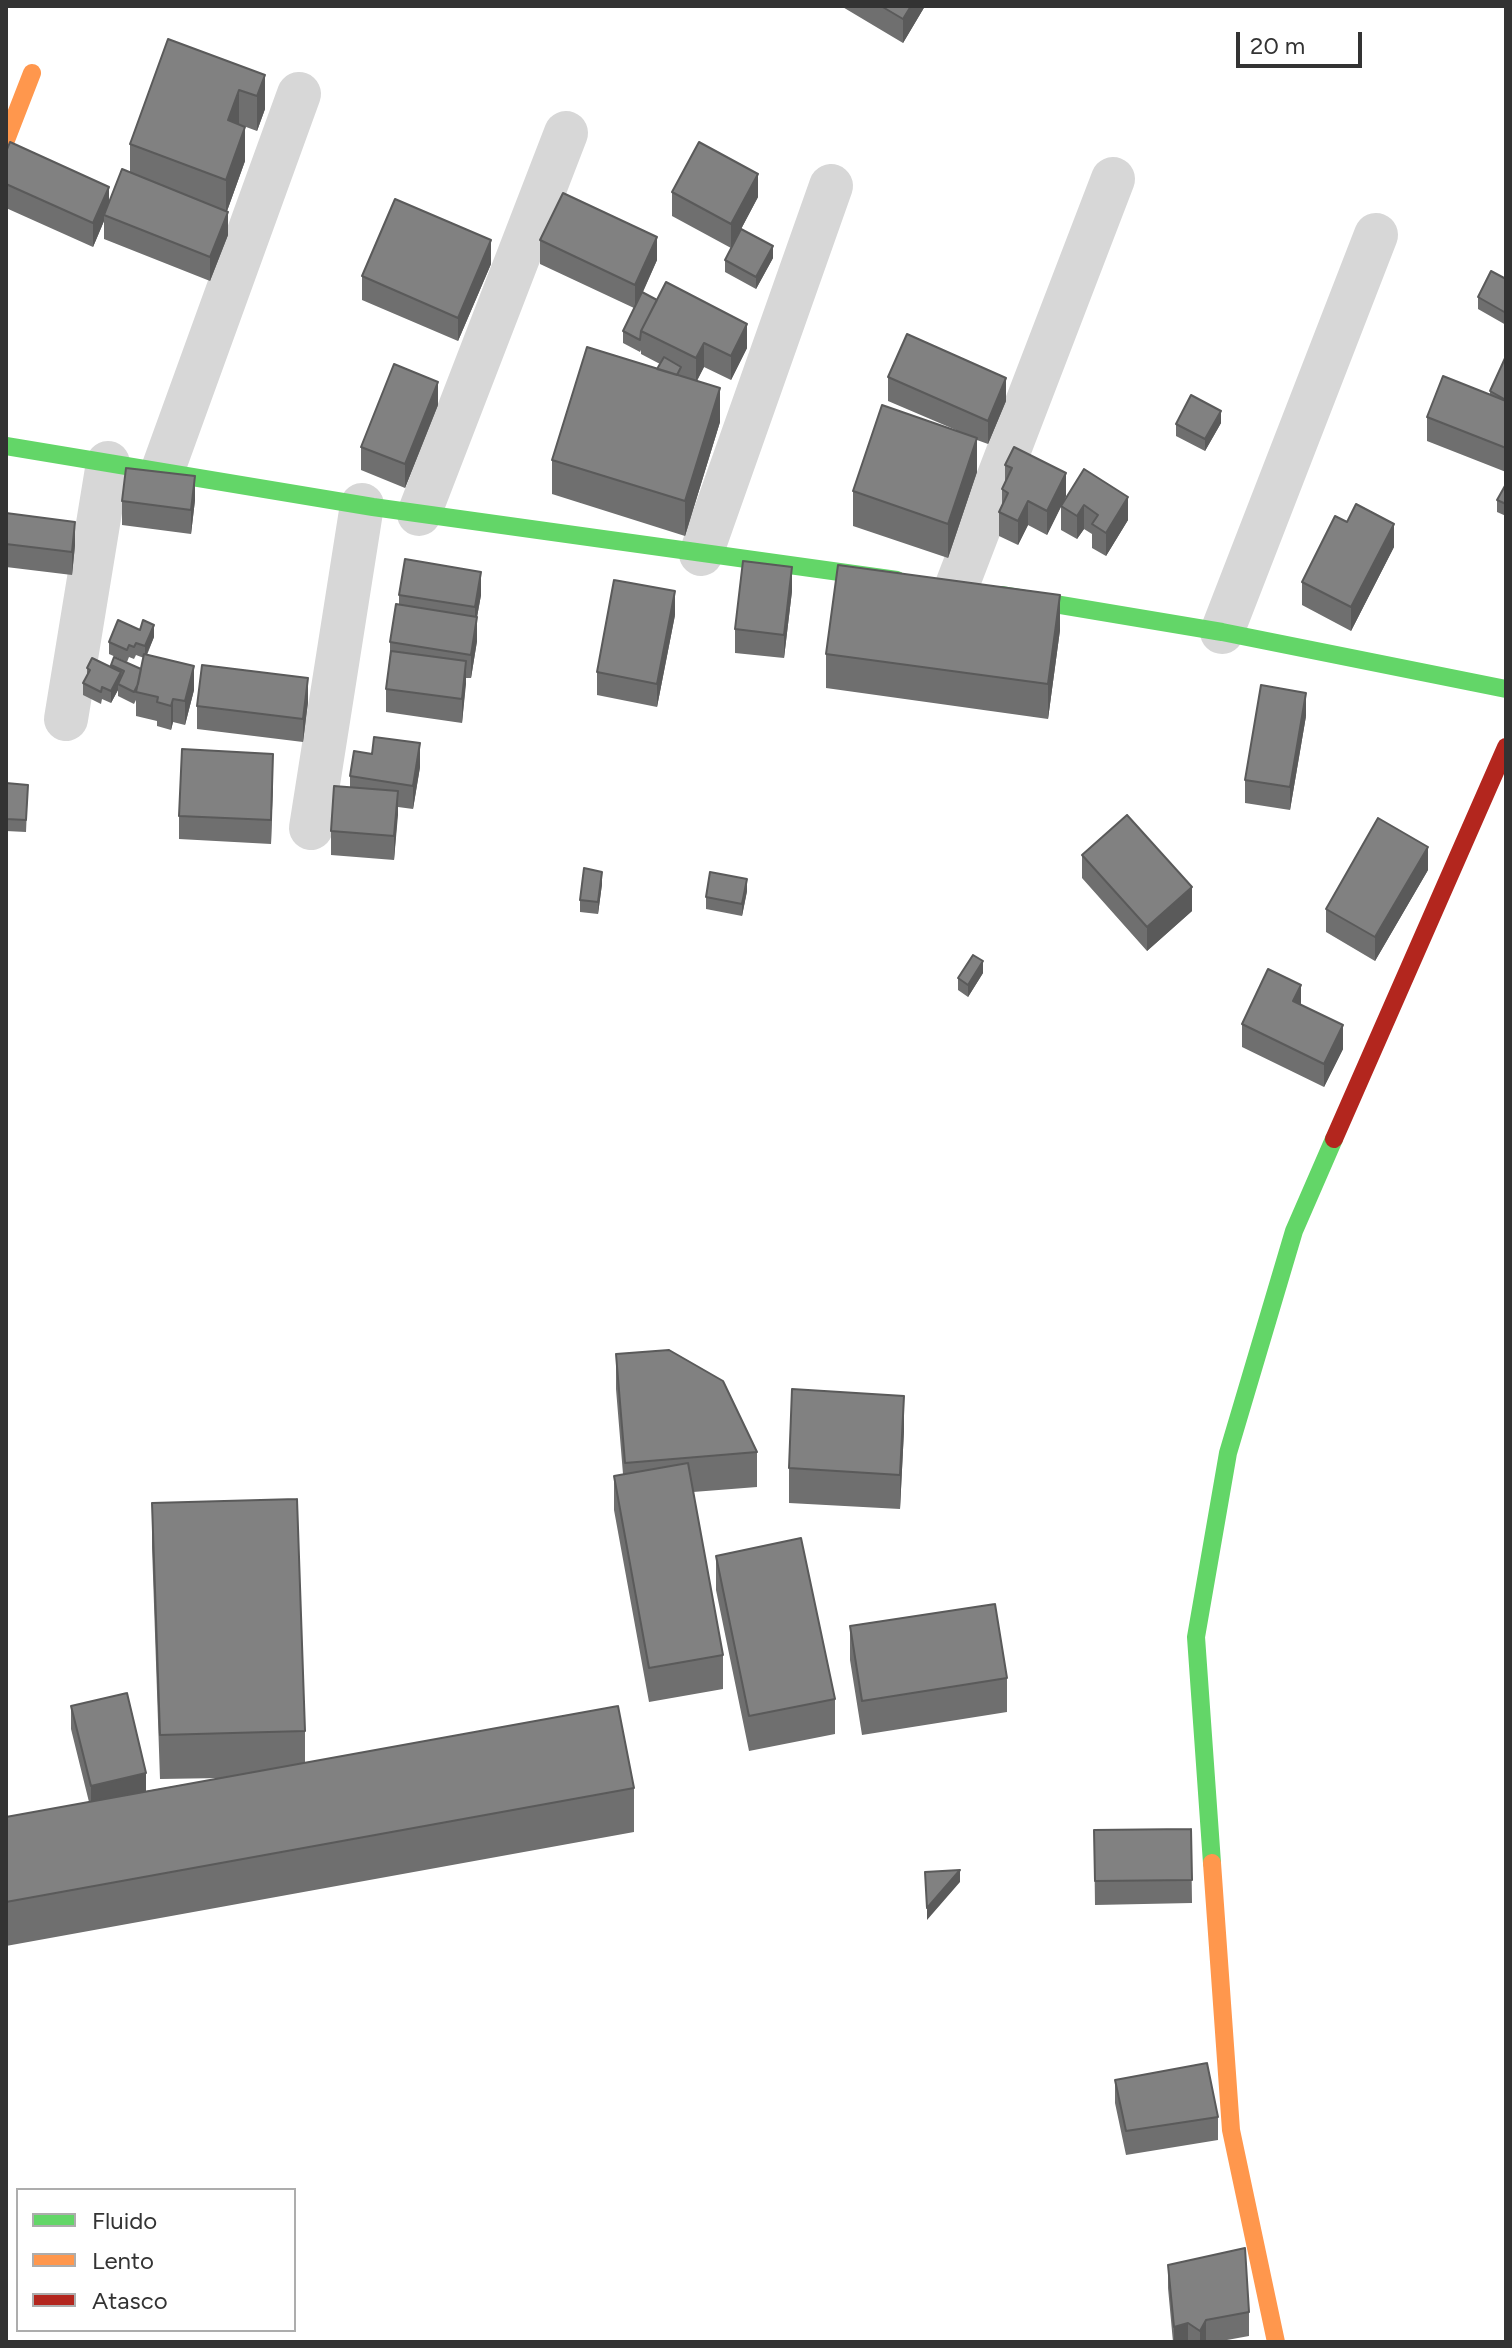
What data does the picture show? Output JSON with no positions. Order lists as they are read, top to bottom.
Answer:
{
  "legend": ["Fluido", "Lento", "Atasco"],
  "scale_bar": "20 m"
}
